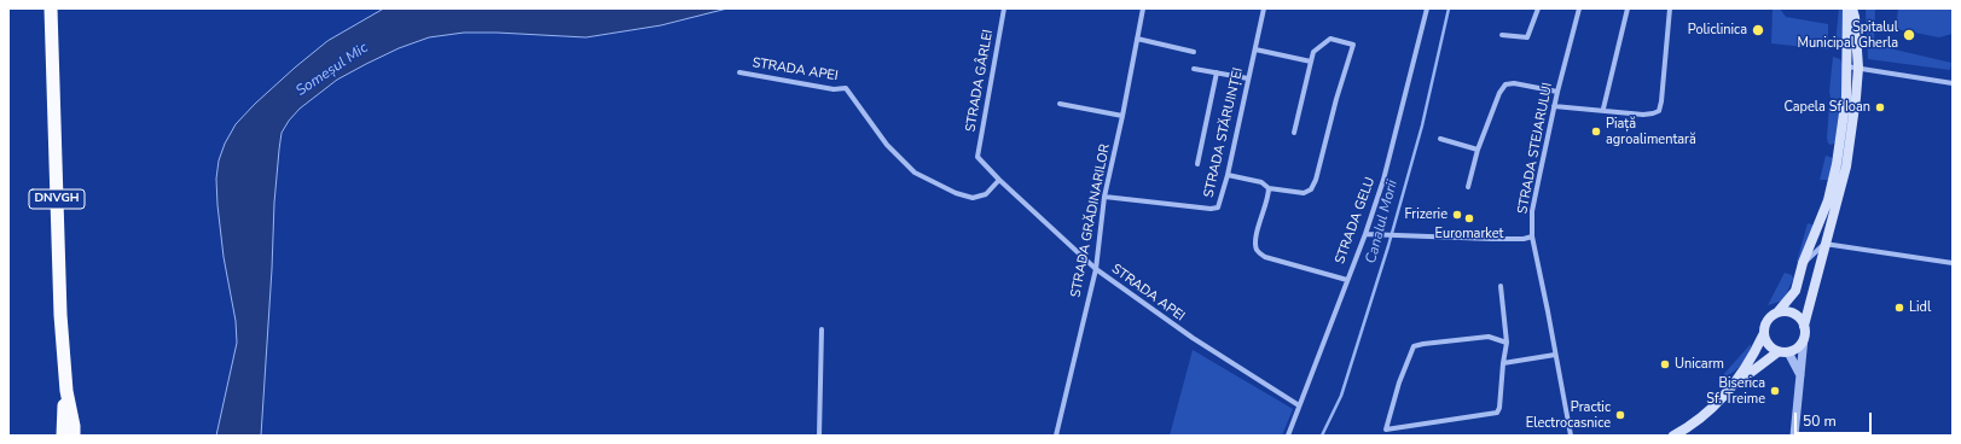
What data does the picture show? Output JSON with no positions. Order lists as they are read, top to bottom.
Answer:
{
  "streets": {
    "highway": ["DNVGH"],
    "street": [
      "STRADA APEI",
      "STRADA GÂRLEI",
      "STRADA STĂRUINȚEI",
      "STRADA STEJARULUI",
      "STRADA GRĂDINARILOR",
      "STRADA GELU"
    ]
  },
  "crossings": [
    ["STRADA APEI", "STRADA GÂRLEI"],
    ["STRADA APEI", "STRADA GRĂDINARILOR"],
    ["STRADA APEI", "STRADA GELU"],
    ["STRADA STĂRUINȚEI", "STRADA GRĂDINARILOR"]
  ],
  "water": ["Someșul Mic", "Canalul Morii"],
  "places": [
    "Policlinica",
    "Spitalul Municipal Gherla",
    "Capela Sf Ioan",
    "Piață agroalimentară",
    "Frizerie",
    "Euromarket",
    "Lidl",
    "Unicarm",
    "Biserica Sf. Treime",
    "Practic Electrocasnice"
  ],
  "scale_bar": "50 m"
}
